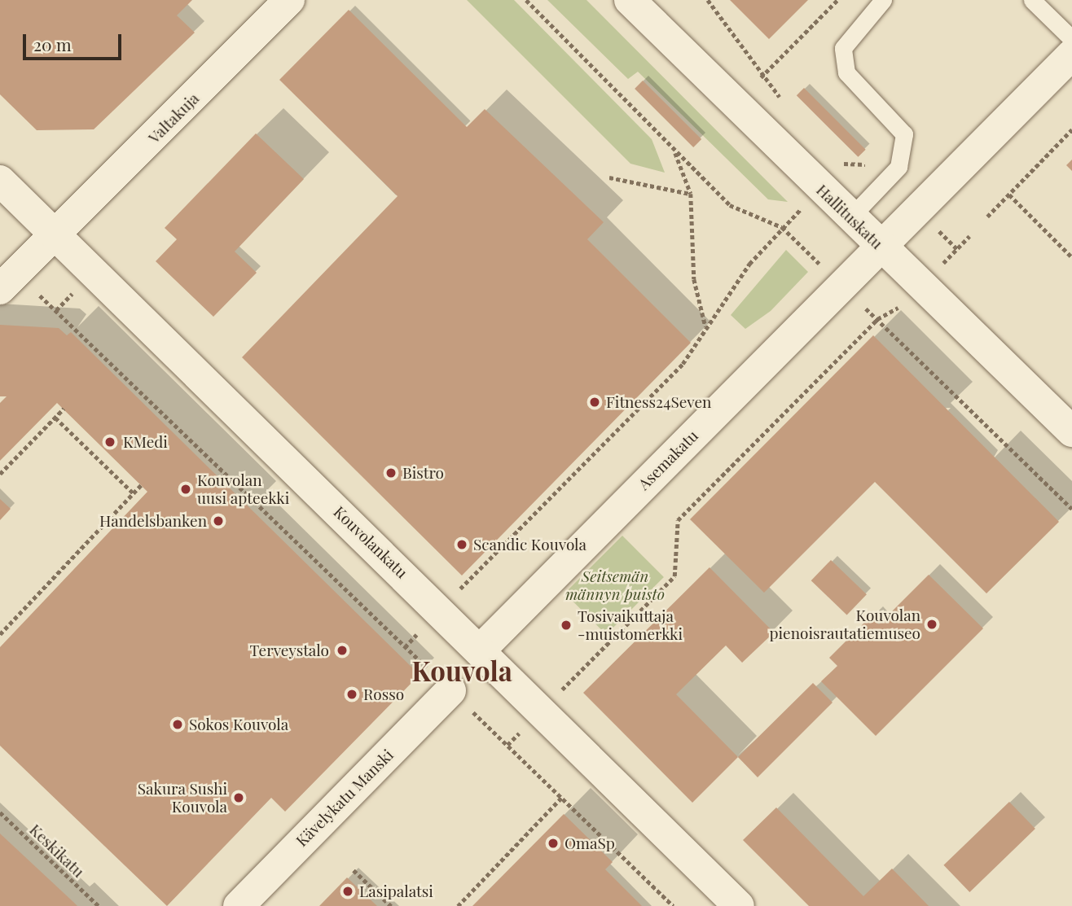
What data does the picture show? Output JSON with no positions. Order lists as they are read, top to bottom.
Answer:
{
  "streets": {
    "street": [
      "Valtakuja",
      "Hallituskatu",
      "Asemakatu",
      "Kouvolankatu",
      "Kävelykatu Manski"
    ],
    "path": ["Keskikatu"]
  },
  "crossings": [
    ["Valtakuja", "Kouvolankatu"],
    ["Hallituskatu", "Asemakatu"],
    ["Asemakatu", "Kouvolankatu"]
  ],
  "districts": ["Kouvola"],
  "parks": ["Seitsemän männyn puisto"],
  "places": [
    "Fitness24Seven",
    "KMedi",
    "Bistro",
    "Kouvolan uusi apteekki",
    "Handelsbanken",
    "Scandic Kouvola",
    "Kouvolan pienoisrautatiemuseo",
    "Tosivaikuttaja -muistomerkki",
    "Terveystalo",
    "Rosso",
    "Sokos Kouvola",
    "Sakura Sushi Kouvola",
    "OmaSp",
    "Lasipalatsi"
  ],
  "scale_bar": "20 m"
}
